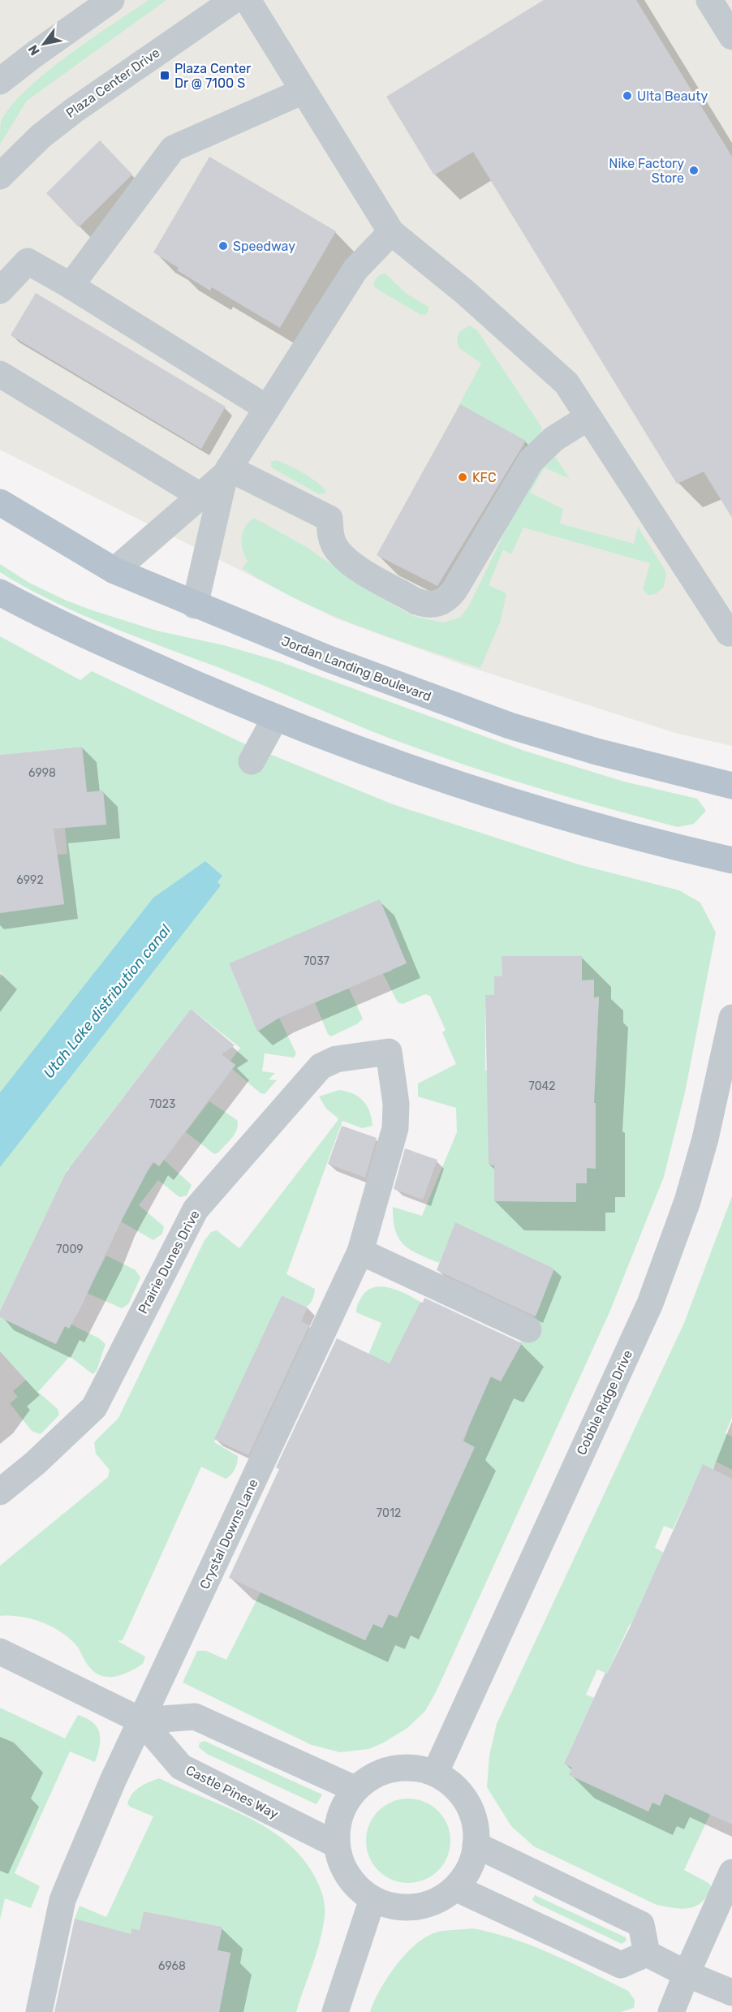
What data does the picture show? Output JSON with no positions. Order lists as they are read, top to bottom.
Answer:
{
  "streets": {
    "main road": ["Jordan Landing Boulevard"],
    "street": [
      "Plaza Center Drive",
      "Prairie Dunes Drive",
      "Cobble Ridge Drive",
      "Crystal Downs Lane",
      "Castle Pines Way"
    ]
  },
  "crossings": [
    ["Prairie Dunes Drive", "Crystal Downs Lane"],
    ["Cobble Ridge Drive", "Castle Pines Way"],
    ["Crystal Downs Lane", "Castle Pines Way"]
  ],
  "water": ["Utah Lake distribution canal"],
  "places": {
    "transit": ["Plaza Center Dr @ 7100 S"],
    "other": [
      "Ulta Beauty",
      "Nike Factory Store",
      "Speedway",
      "KFC"
    ]
  },
  "house_numbers": [
    "6998",
    "6992",
    "7037",
    "7042",
    "7023",
    "7009",
    "7012",
    "6968"
  ],
  "north": "bottom left"
}
